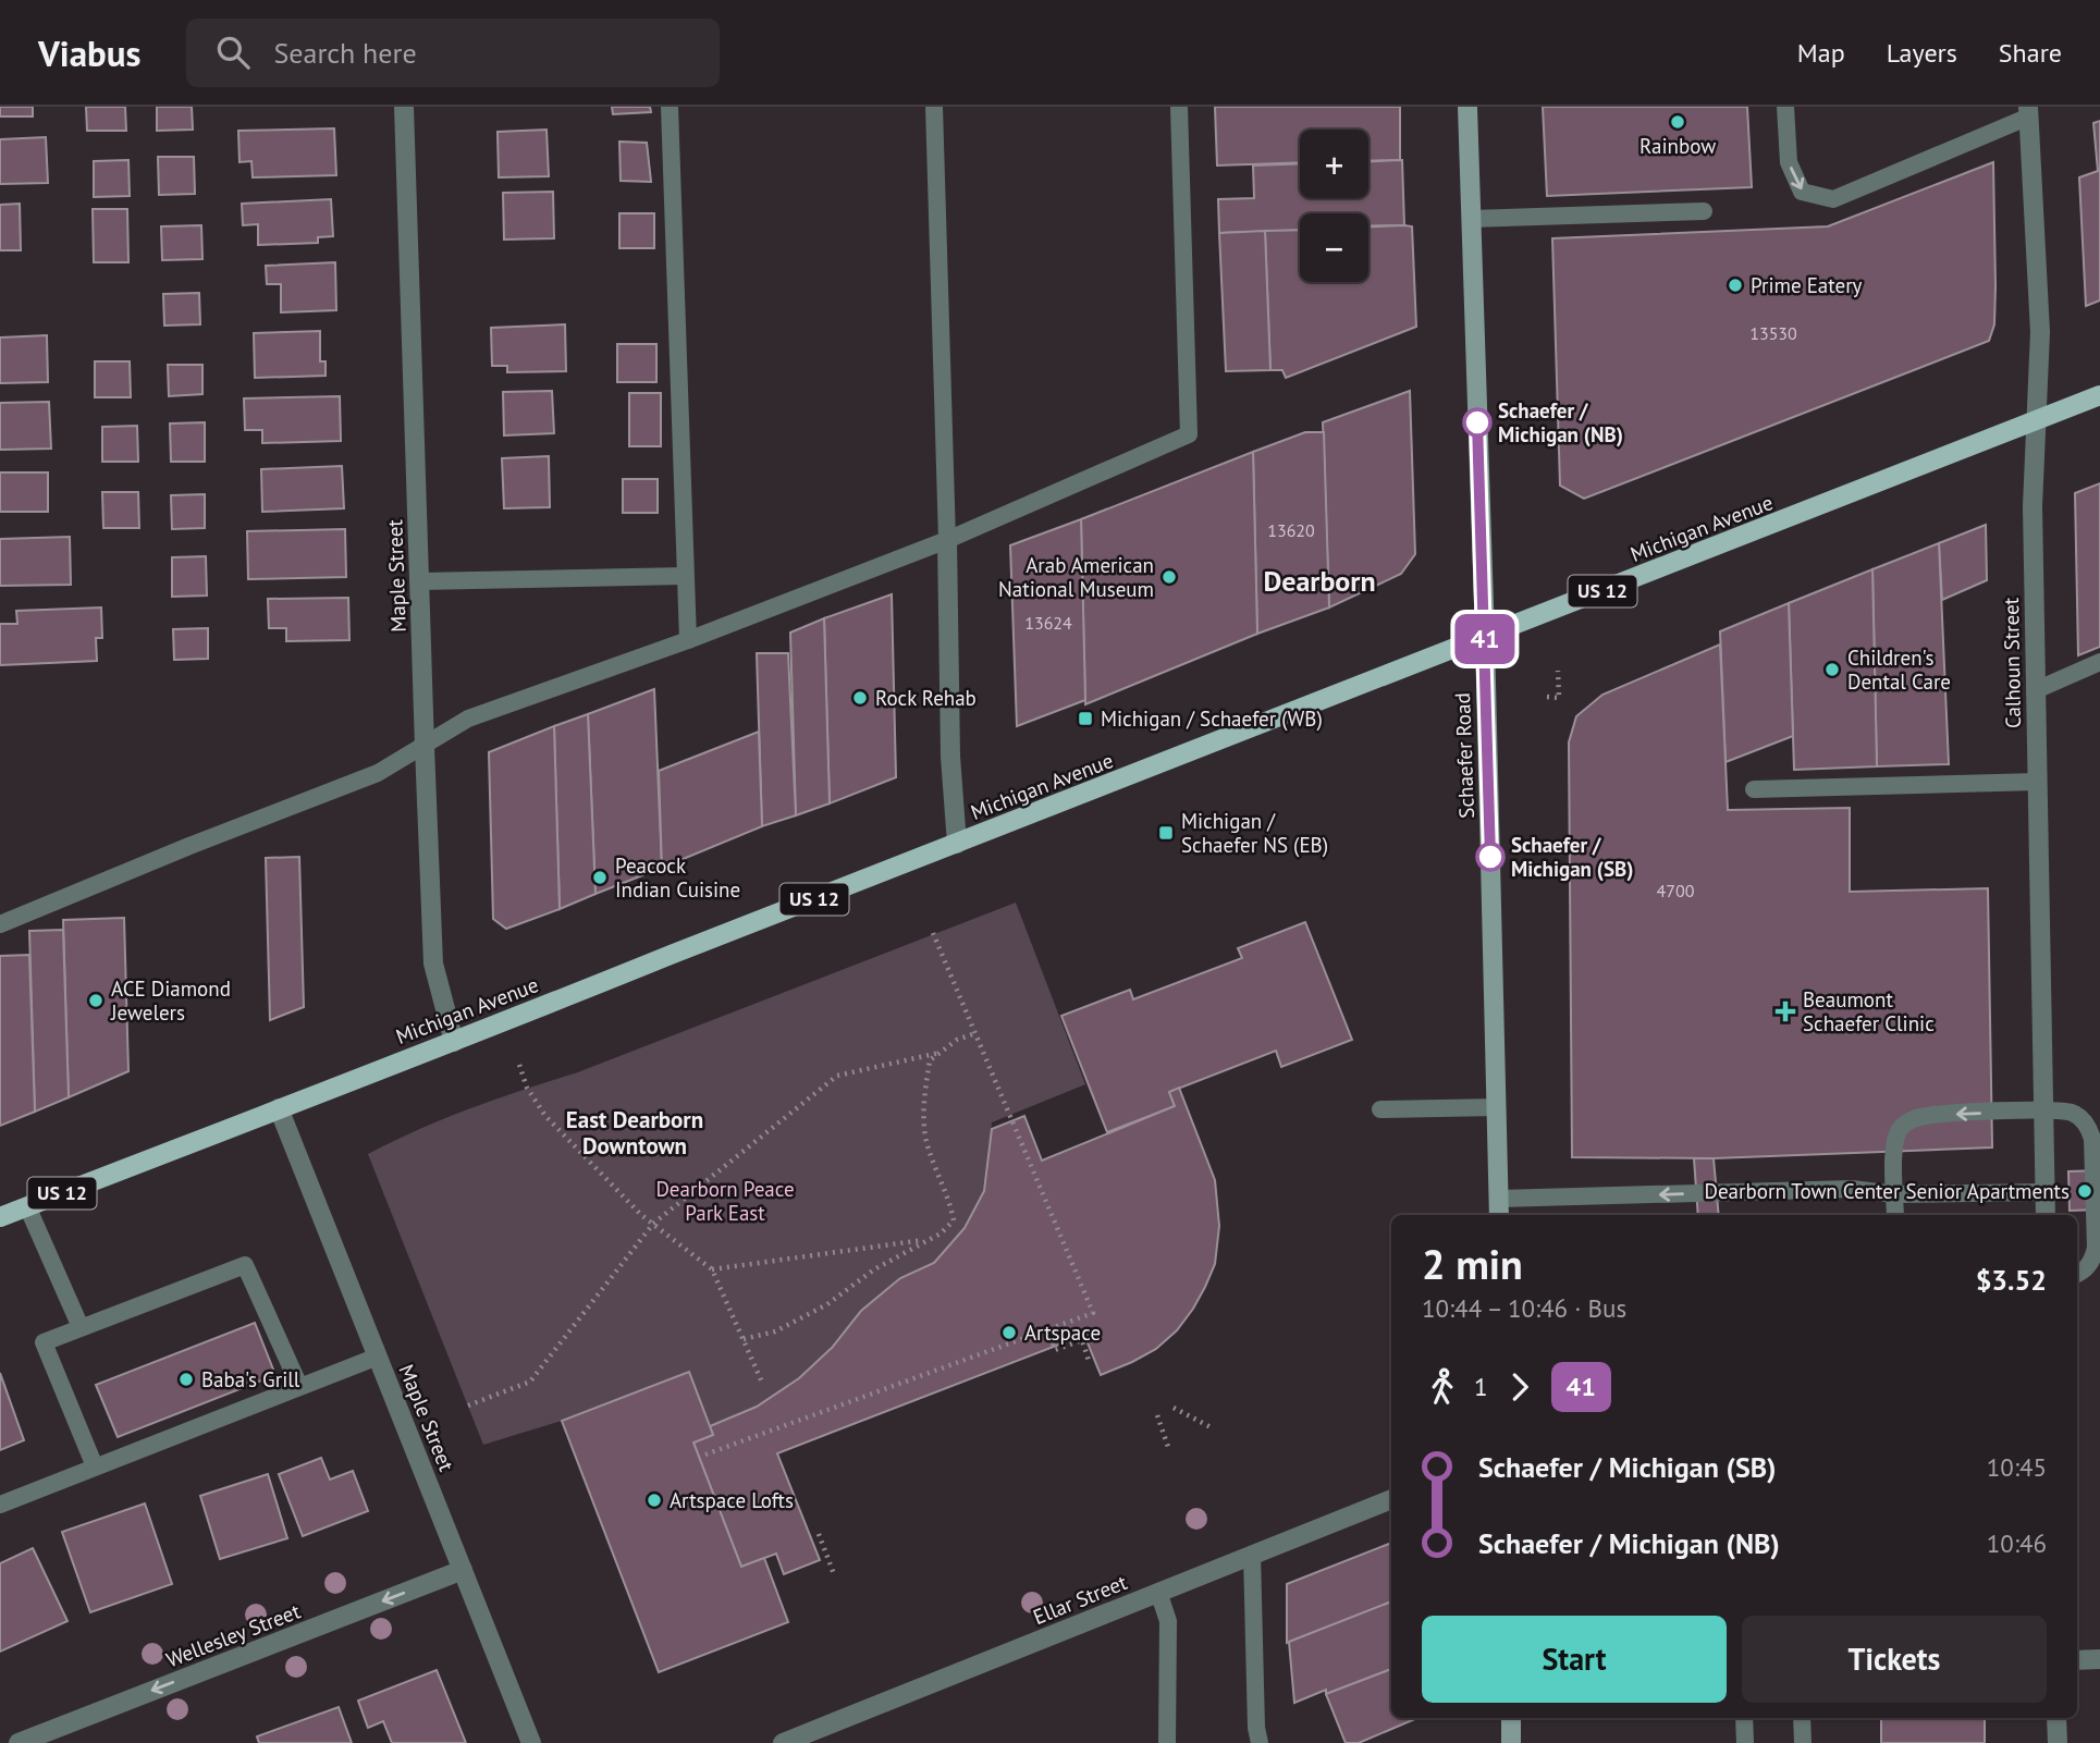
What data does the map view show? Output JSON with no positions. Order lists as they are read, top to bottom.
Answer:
{
  "streets": {
    "main road": ["Michigan Avenue", "US 12", "Schaefer Road"],
    "street": [
      "Maple Street",
      "Calhoun Street",
      "Ellar Street",
      "Wellesley Street"
    ]
  },
  "crossings": [
    ["Michigan Avenue", "Maple Street"],
    ["Michigan Avenue", "Calhoun Street"],
    ["Michigan Avenue", "Schaefer Road"],
    ["Maple Street", "Wellesley Street"]
  ],
  "one_way": ["Wellesley Street"],
  "districts": ["Dearborn", "East Dearborn Downtown"],
  "parks": ["Dearborn Peace Park East"],
  "places": {
    "other": [
      "Rainbow",
      "Prime Eatery",
      "Schaefer / Michigan (NB)",
      "Arab American National Museum",
      "Children's Dental Care",
      "Rock Rehab",
      "Schaefer / Michigan (SB)",
      "Peacock Indian Cuisine",
      "ACE Diamond Jewelers",
      "Dearborn Town Center Senior Apartments",
      "Artspace",
      "Baba's Grill",
      "Artspace Lofts"
    ],
    "transit": ["Michigan / Schaefer (WB)", "Michigan / Schaefer NS (EB)"],
    "health": ["Beaumont Schaefer Clinic"]
  },
  "lines": ["bus line 41"],
  "house_numbers": [
    "13530",
    "13620",
    "13624",
    "4700"
  ],
  "page": {
    "header": "Viabus",
    "search": "Search here",
    "nav": ["Map", "Layers", "Share"],
    "on_map": "41",
    "map_buttons": ["+", "−"],
    "heading": ["2 min", "10:44 – 10:46 · Bus", "$3.52"],
    "legs": ["1", "41"],
    "list": [
      {
        "name": "Schaefer / Michigan (SB)",
        "value": "10:45"
      },
      {
        "name": "Schaefer / Michigan (NB)",
        "value": "10:46"
      }
    ],
    "buttons": ["Start", "Tickets"]
  }
}
